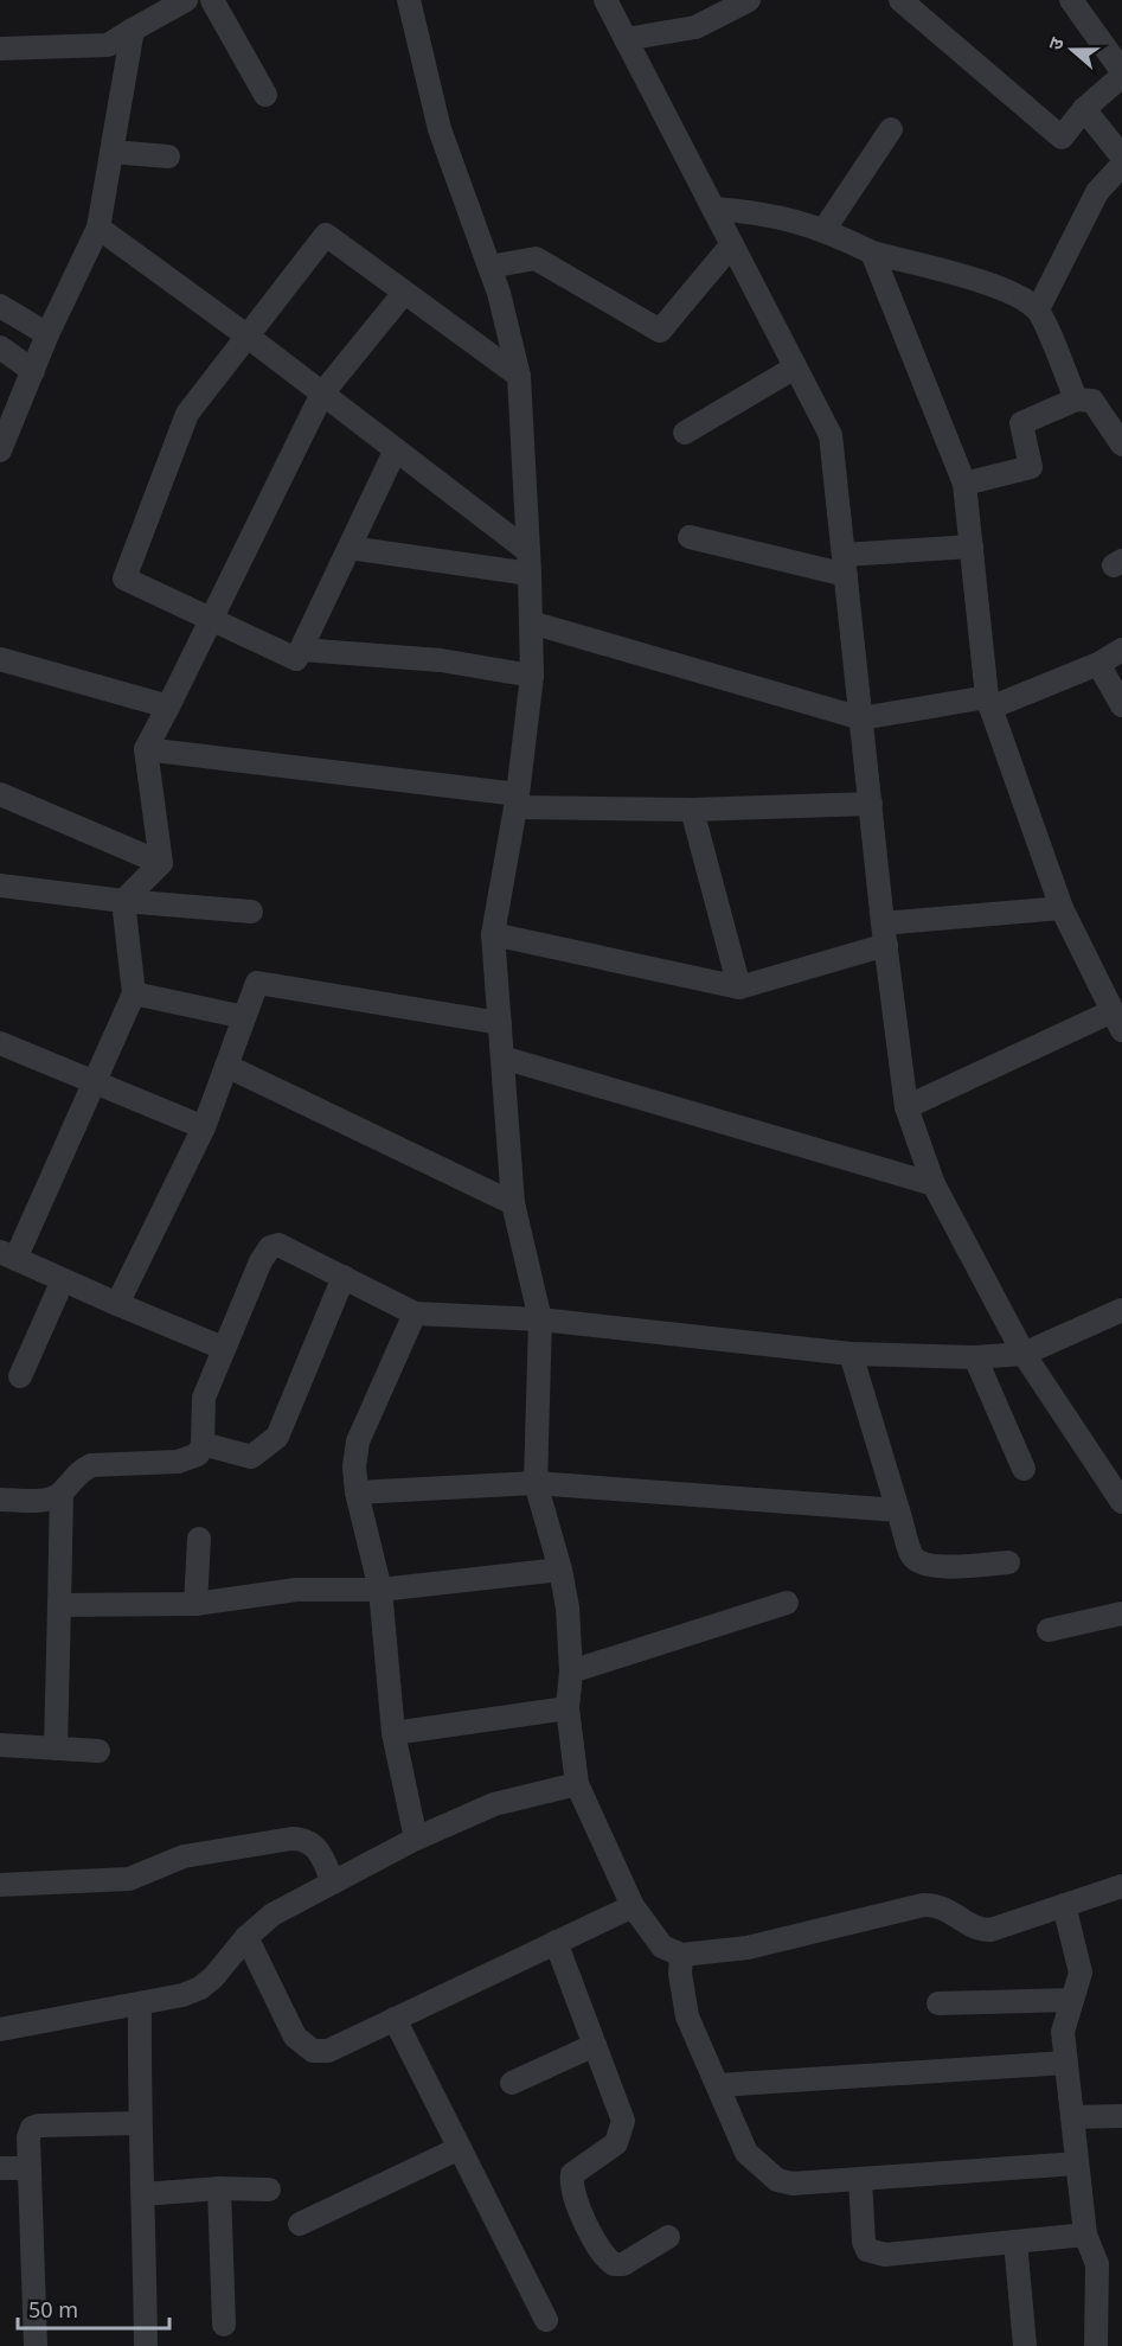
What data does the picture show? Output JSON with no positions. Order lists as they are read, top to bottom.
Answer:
{
  "scale_bar": "50 m",
  "north": "left"
}
